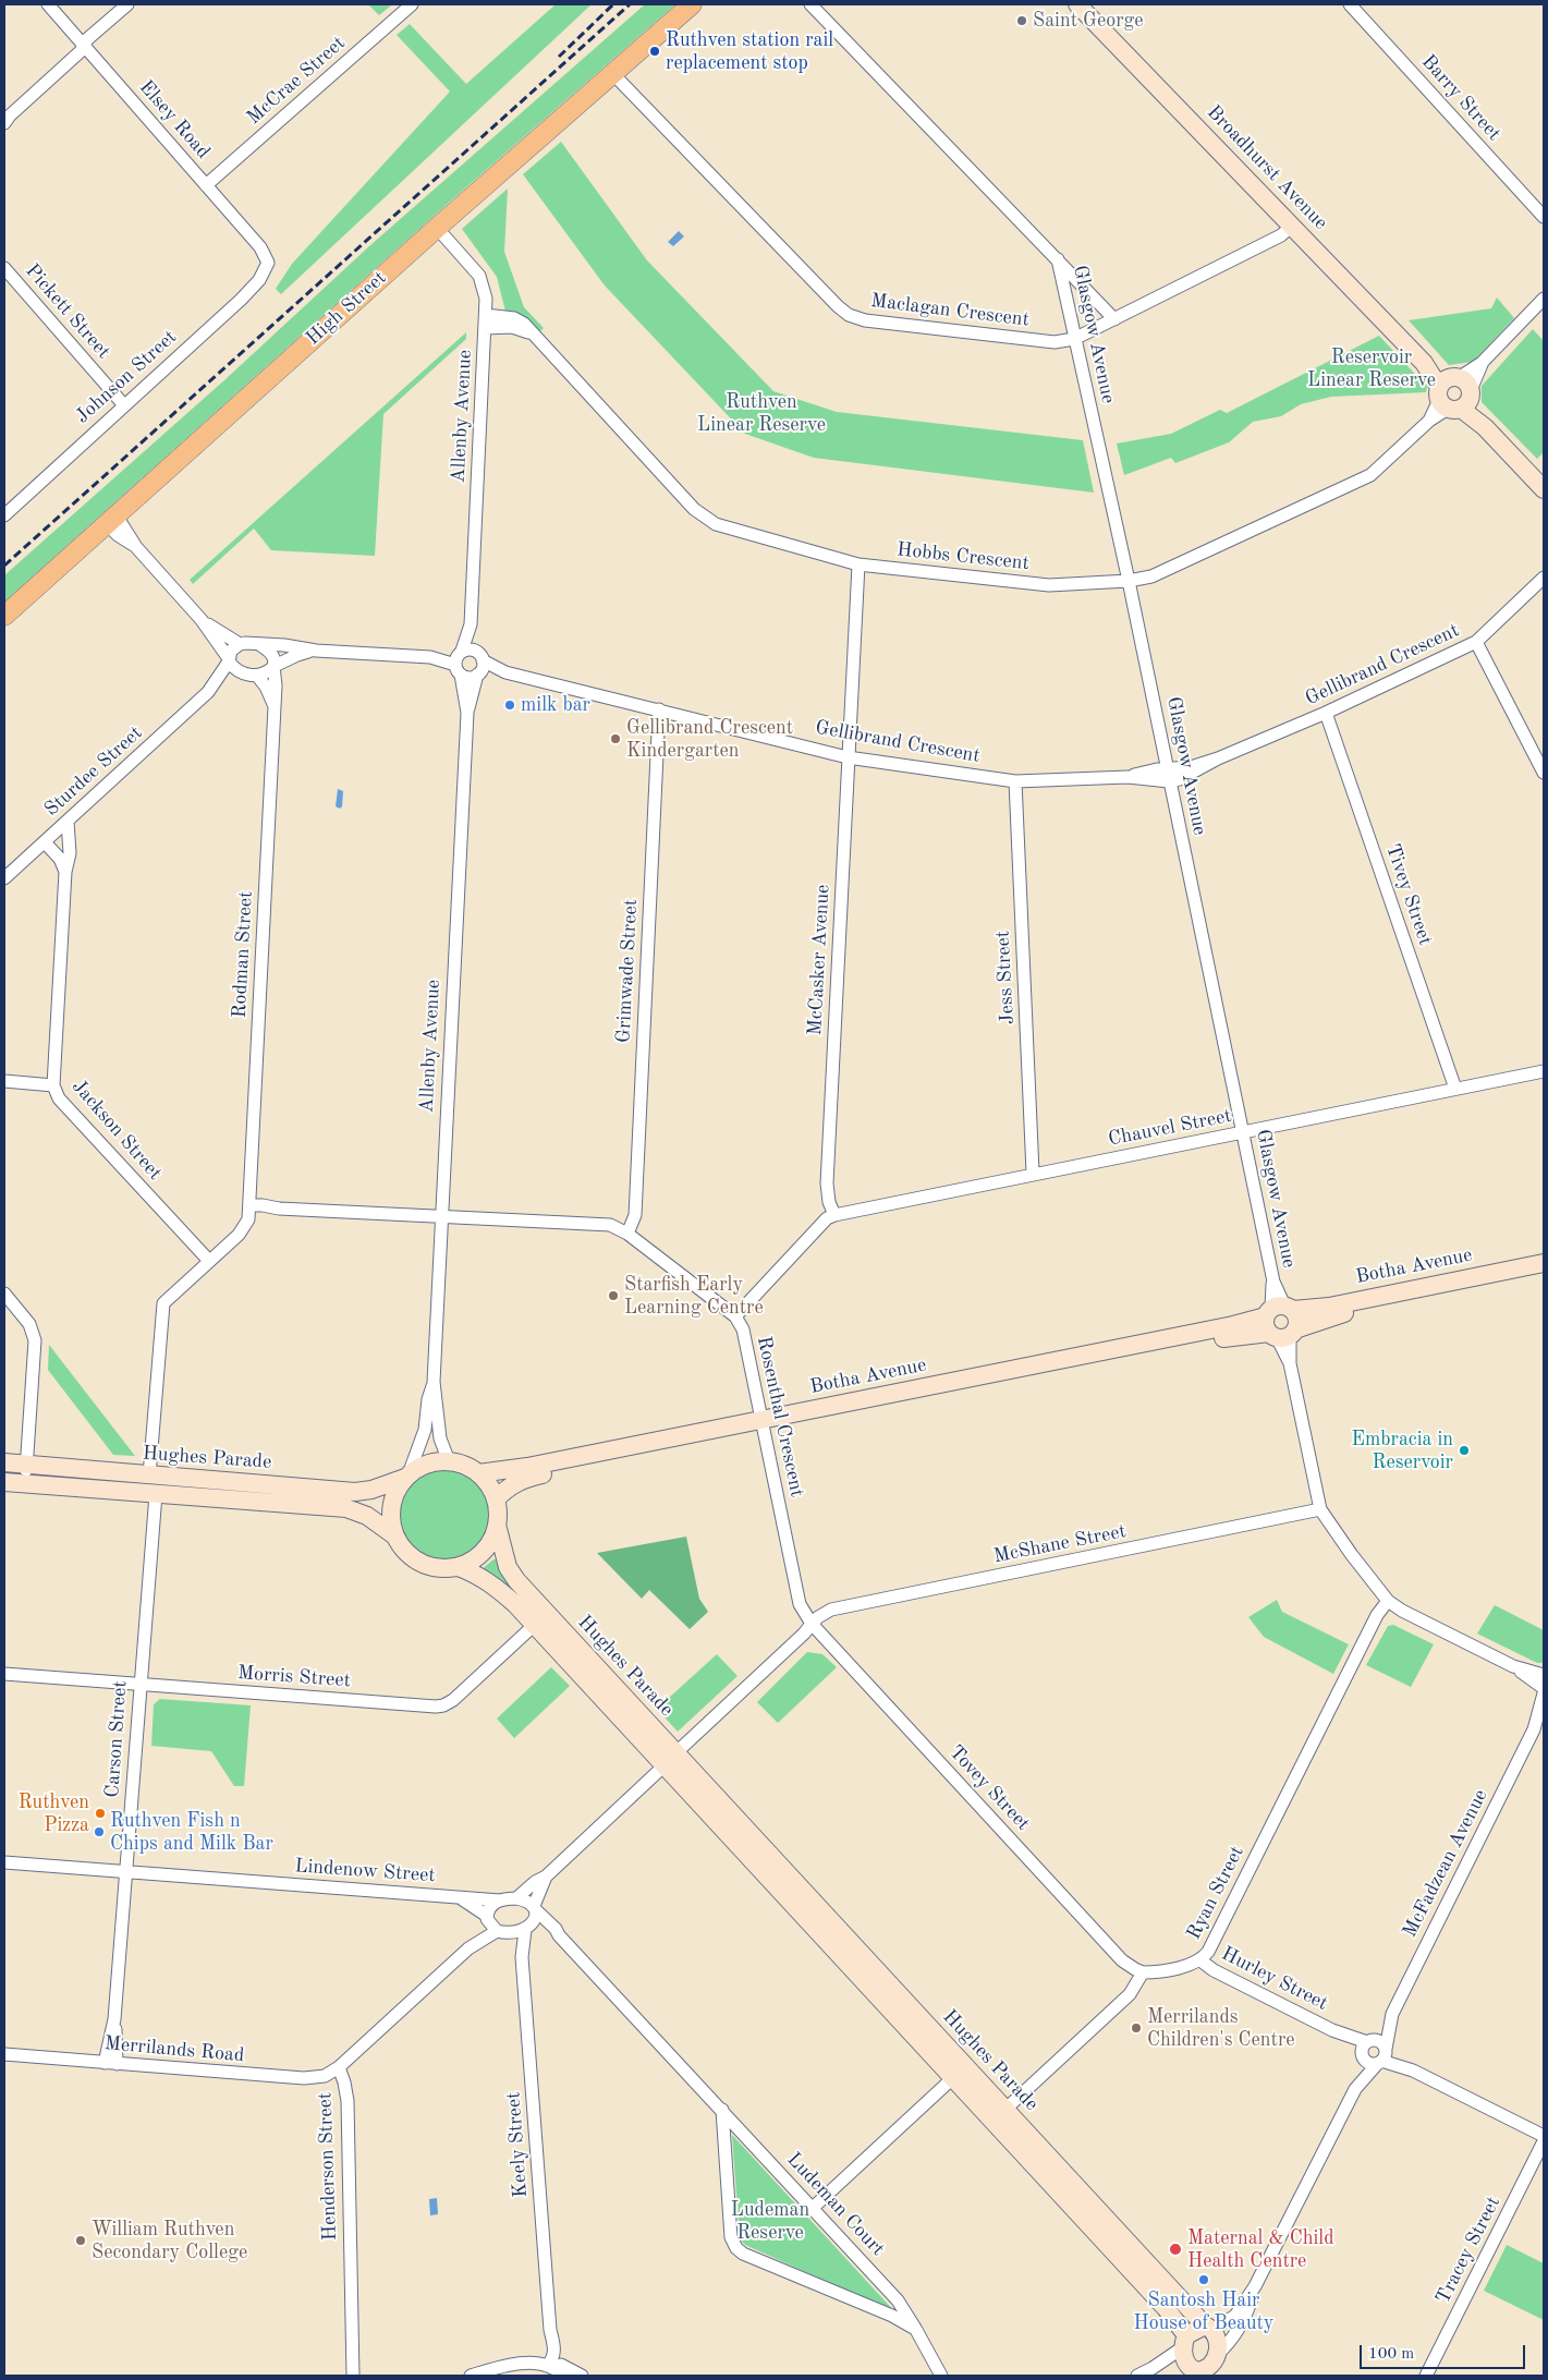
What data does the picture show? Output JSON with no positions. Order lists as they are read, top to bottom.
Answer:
{
  "streets": {
    "main road": ["High Street"],
    "street": [
      "McCrae Street",
      "Barry Street",
      "Elsey Road",
      "Broadhurst Avenue",
      "Maclagan Crescent",
      "Pickett Street",
      "Glasgow Avenue",
      "Johnson Street",
      "Allenby Avenue",
      "Hobbs Crescent",
      "Gellibrand Crescent",
      "Sturdee Street",
      "Tivey Street",
      "Rodman Street",
      "McCasker Avenue",
      "Grimwade Street",
      "Jess Street",
      "Chauvel Street",
      "Jackson Street",
      "Botha Avenue",
      "Rosenthal Crescent",
      "Hughes Parade",
      "McShane Street",
      "Morris Street",
      "Carson Street",
      "Tovey Street",
      "McFadzean Avenue",
      "Lindenow Street",
      "Ryan Street",
      "Hurley Street",
      "Merrilands Road",
      "Keely Street",
      "Henderson Street",
      "Ludeman Court",
      "Tracey Street"
    ]
  },
  "crossings": [
    ["McCrae Street", "Elsey Road"],
    ["Elsey Road", "Johnson Street"],
    ["Broadhurst Avenue", "Maclagan Crescent"],
    ["Broadhurst Avenue", "Hobbs Crescent"],
    ["High Street", "Maclagan Crescent"],
    ["High Street", "Allenby Avenue"],
    ["Maclagan Crescent", "Glasgow Avenue"],
    ["Pickett Street", "Johnson Street"],
    ["Glasgow Avenue", "Hobbs Crescent"],
    ["Glasgow Avenue", "Gellibrand Crescent"],
    ["Glasgow Avenue", "Chauvel Street"],
    ["Glasgow Avenue", "Botha Avenue"],
    ["Glasgow Avenue", "McShane Street"],
    ["Glasgow Avenue", "McFadzean Avenue"],
    ["Glasgow Avenue", "Ryan Street"],
    ["Allenby Avenue", "Hobbs Crescent"],
    ["Allenby Avenue", "Gellibrand Crescent"],
    ["Allenby Avenue", "Botha Avenue"],
    ["Allenby Avenue", "Rosenthal Crescent"],
    ["Allenby Avenue", "Hughes Parade"],
    ["Hobbs Crescent", "McCasker Avenue"],
    ["Gellibrand Crescent", "Tivey Street"],
    ["Gellibrand Crescent", "McCasker Avenue"],
    ["Gellibrand Crescent", "Grimwade Street"],
    ["Gellibrand Crescent", "Jess Street"],
    ["Sturdee Street", "Rodman Street"],
    ["Sturdee Street", "Jackson Street"],
    ["Tivey Street", "Chauvel Street"],
    ["Rodman Street", "Rosenthal Crescent"],
    ["McCasker Avenue", "Chauvel Street"],
    ["Grimwade Street", "Rosenthal Crescent"],
    ["Jess Street", "Chauvel Street"],
    ["Botha Avenue", "Rosenthal Crescent"],
    ["Botha Avenue", "Hughes Parade"],
    ["Rosenthal Crescent", "McShane Street"],
    ["Rosenthal Crescent", "Tovey Street"],
    ["Hughes Parade", "Morris Street"],
    ["Hughes Parade", "Carson Street"],
    ["Hughes Parade", "McFadzean Avenue"],
    ["McShane Street", "Tovey Street"],
    ["Morris Street", "Carson Street"],
    ["Carson Street", "Lindenow Street"],
    ["Carson Street", "Merrilands Road"],
    ["Tovey Street", "Ryan Street"],
    ["McFadzean Avenue", "Hurley Street"],
    ["Lindenow Street", "Keely Street"],
    ["Lindenow Street", "Henderson Street"],
    ["Lindenow Street", "Ludeman Court"],
    ["Ryan Street", "Hurley Street"],
    ["Merrilands Road", "Henderson Street"],
    ["Keely Street", "Henderson Street"],
    ["Keely Street", "Ludeman Court"],
    ["Henderson Street", "Ludeman Court"]
  ],
  "parks": ["Reservoir Linear Reserve", "Ruthven Linear Reserve", "Ludeman Reserve"],
  "places": [
    "Saint George",
    "Ruthven station rail replacement stop",
    "milk bar",
    "Gellibrand Crescent Kindergarten",
    "Starfish Early Learning Centre",
    "Embracia in Reservoir",
    "Ruthven Pizza",
    "Ruthven Fish n Chips and Milk Bar",
    "Merrilands Children's Centre",
    "William Ruthven Secondary College",
    "Maternal & Child Health Centre",
    "Santosh Hair House of Beauty"
  ],
  "scale_bar": "100 m"
}
